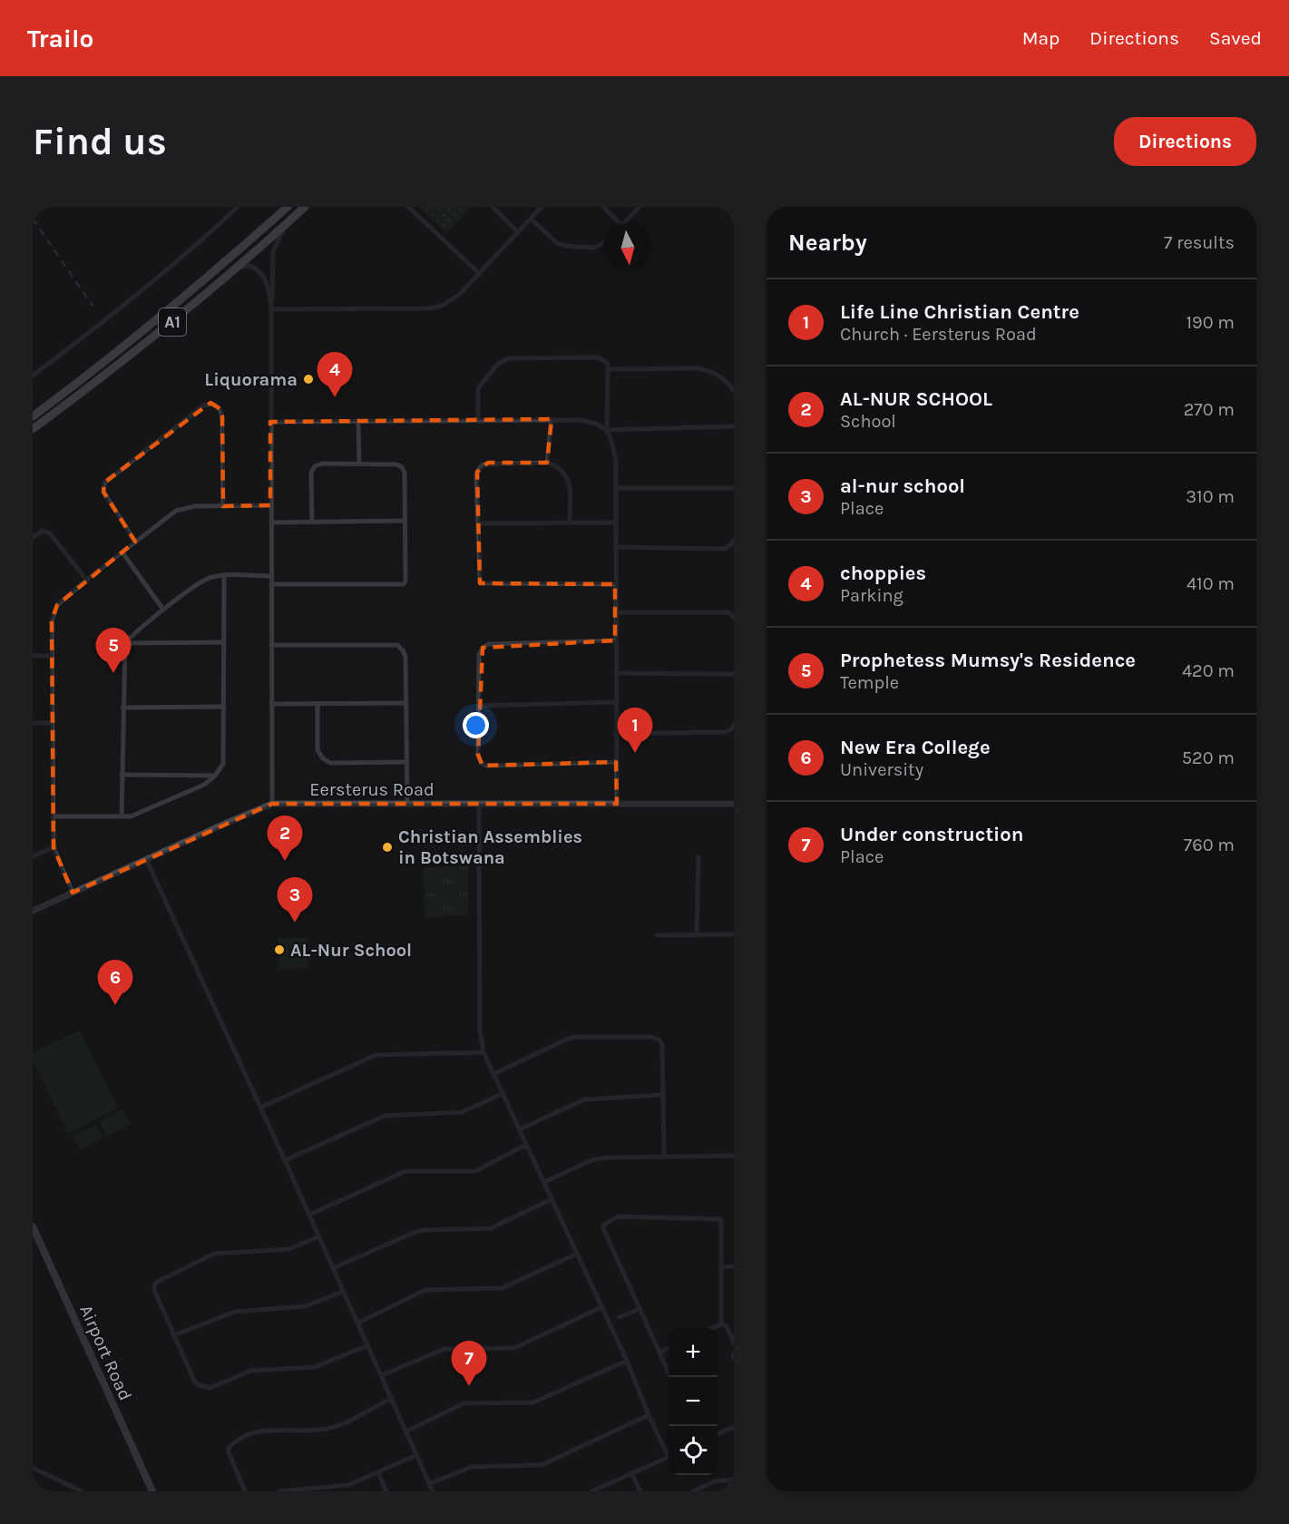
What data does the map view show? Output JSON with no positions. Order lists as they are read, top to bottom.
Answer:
{
  "streets": {
    "highway": ["A1"],
    "main road": ["Airport Road"],
    "street": ["Eersterus Road"]
  },
  "places": ["Liquorama", "Christian Assemblies in Botswana", "AL-Nur School"],
  "north": "bottom",
  "page": {
    "header": "Trailo",
    "nav": ["Map", "Directions", "Saved"],
    "buttons": "Directions",
    "title": "Find us",
    "heading": ["Nearby", "7 results"],
    "list": [
      {
        "mark": "1",
        "name": "Life Line Christian Centre",
        "note": "Church · Eersterus Road",
        "value": "190 m"
      },
      {
        "mark": "2",
        "name": "AL-NUR SCHOOL",
        "note": "School",
        "value": "270 m"
      },
      {
        "mark": "3",
        "name": "al-nur school",
        "note": "Place",
        "value": "310 m"
      },
      {
        "mark": "4",
        "name": "choppies",
        "note": "Parking",
        "value": "410 m"
      },
      {
        "mark": "5",
        "name": "Prophetess Mumsy's Residence",
        "note": "Temple",
        "value": "420 m"
      },
      {
        "mark": "6",
        "name": "New Era College",
        "note": "University",
        "value": "520 m"
      },
      {
        "mark": "7",
        "name": "Under construction",
        "note": "Place",
        "value": "760 m"
      }
    ],
    "pins": [
      "4",
      "5",
      "1",
      "2",
      "3",
      "6",
      "7"
    ],
    "map_buttons": ["+", "−"]
  }
}
